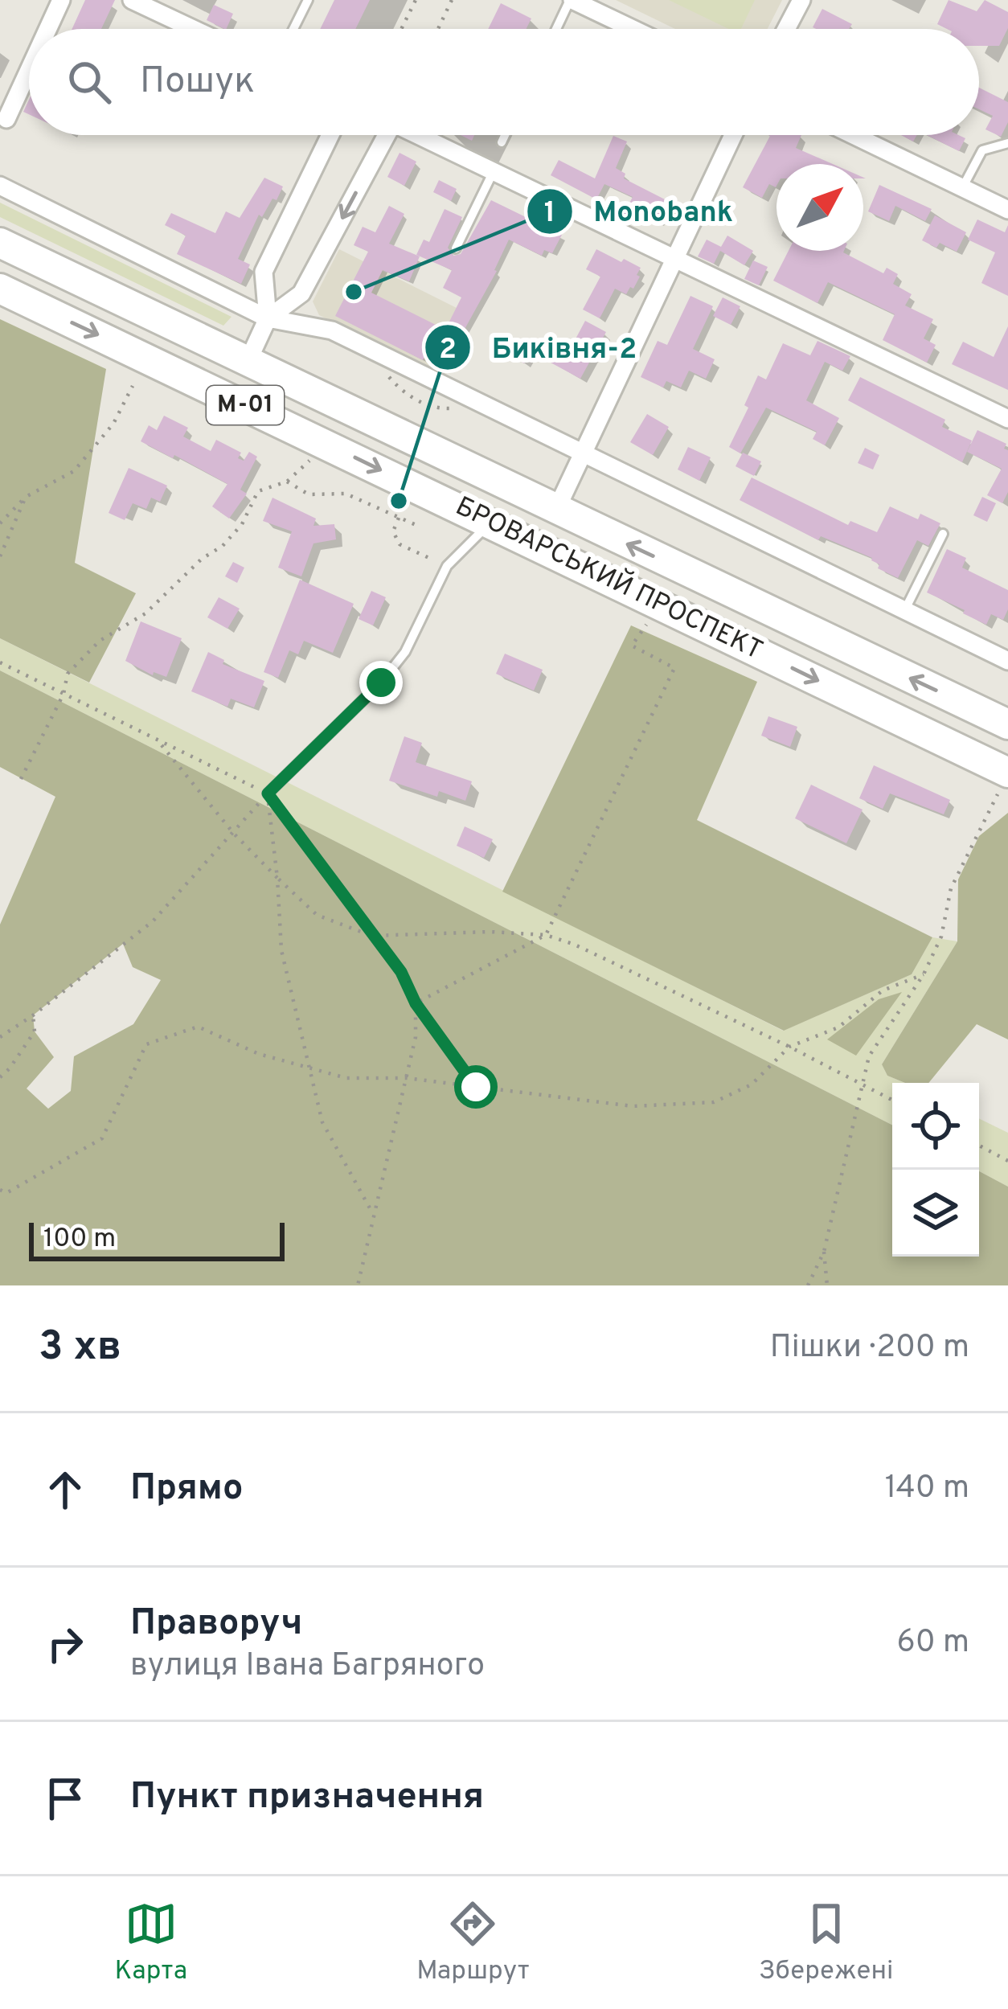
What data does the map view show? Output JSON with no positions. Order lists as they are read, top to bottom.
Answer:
{
  "streets": {
    "highway": ["М-01", "БРОВАРСЬКИЙ ПРОСПЕКТ"]
  },
  "places": ["Monobank", "Бикiвня-2"],
  "scale_bar": "100 m",
  "north": "top right",
  "page": {
    "search": "Пошук",
    "scale": "100 m",
    "heading": ["3 хв", "Пішки · 200 m"],
    "list": [
      ["Прямо", "140 m"],
      ["Праворуч", "вулиця Івана Багряного", "60 m"],
      "Пункт призначення"
    ],
    "nav": ["Карта", "Маршрут", "Збережені"]
  }
}
